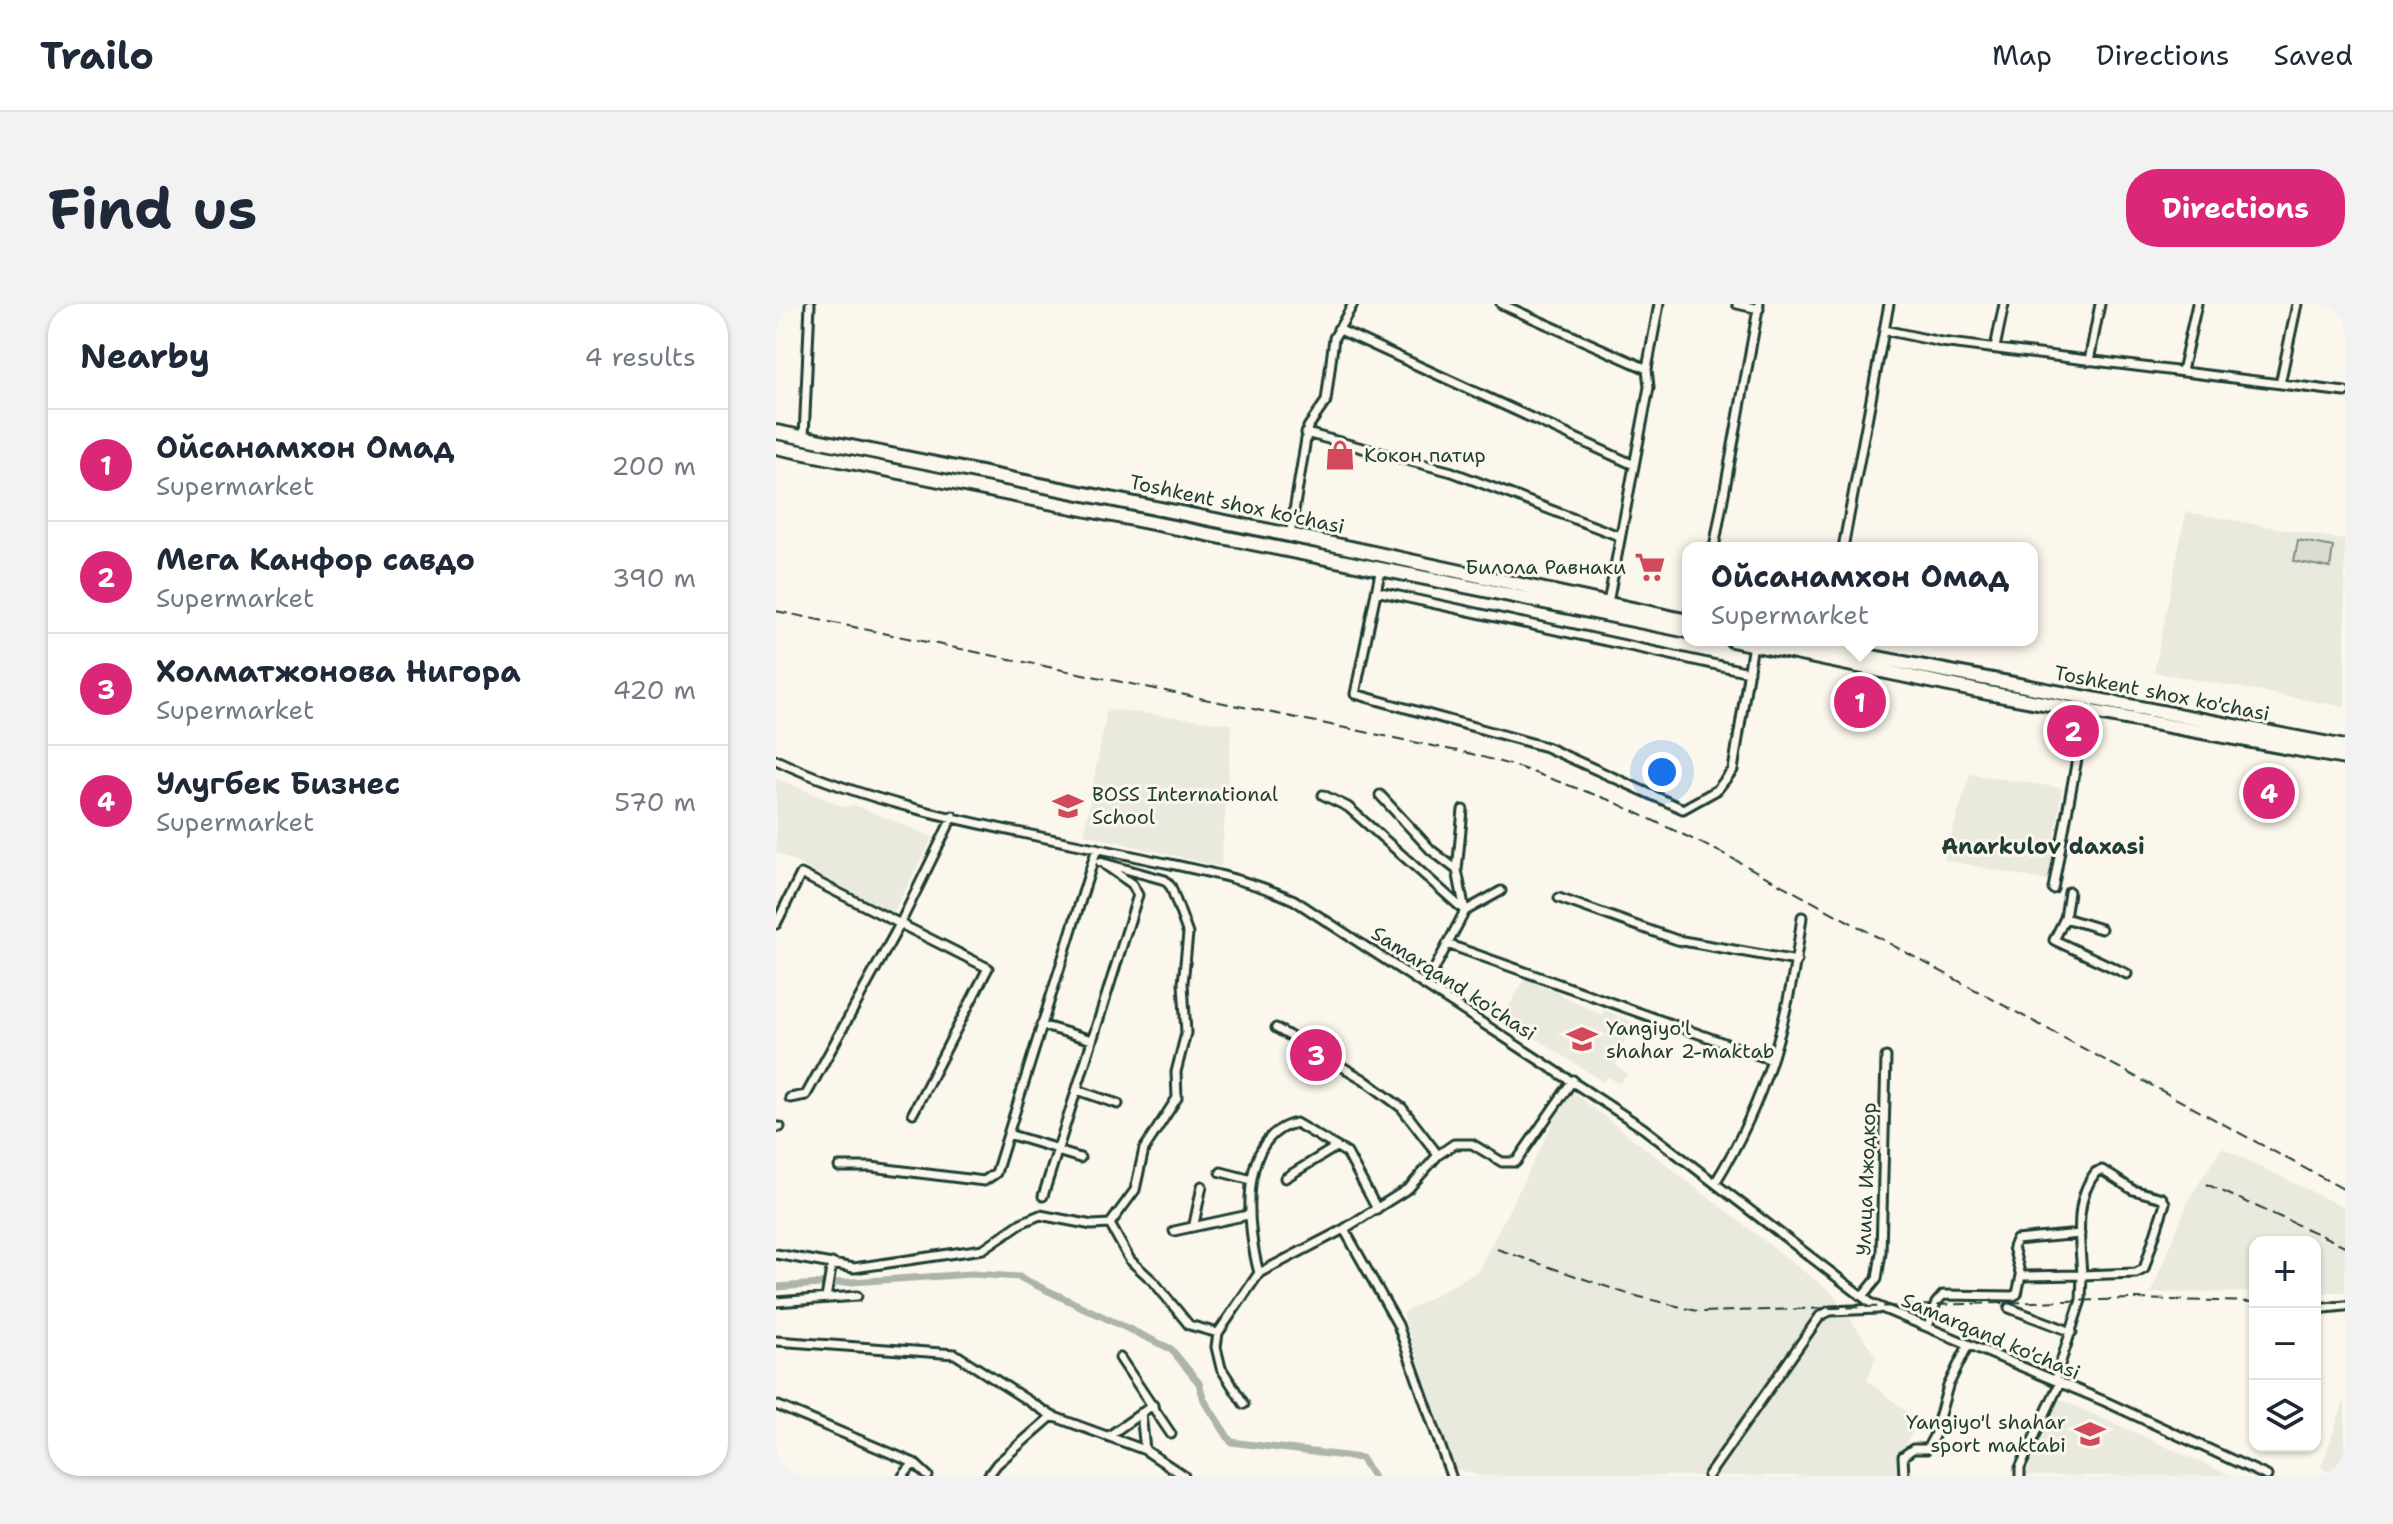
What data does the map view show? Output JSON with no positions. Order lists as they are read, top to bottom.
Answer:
{
  "streets": {
    "main road": ["Toshkent shox ko'chasi"],
    "street": ["Samarqand ko'chasi", "Улица Ижодкор"]
  },
  "crossings": [
    ["Samarqand ko'chasi", "Улица Ижодкор"]
  ],
  "districts": ["Anarkulov daxasi"],
  "places": {
    "shop": ["Кокон патир"],
    "supermarket": ["Билола Равнаки"],
    "school or university": ["BOSS International School", "Yangiyo'l shahar 2-maktab", "Yangiyo'l shahar sport maktabi"]
  },
  "page": {
    "header": "Trailo",
    "nav": ["Map", "Directions", "Saved"],
    "buttons": "Directions",
    "title": "Find us",
    "heading": ["Nearby", "4 results"],
    "list": [
      {
        "mark": "1",
        "name": "Ойсанамхон Омад",
        "note": "Supermarket",
        "value": "200 m"
      },
      {
        "mark": "2",
        "name": "Мега Канфор савдо",
        "note": "Supermarket",
        "value": "390 m"
      },
      {
        "mark": "3",
        "name": "Холматжонова Нигора",
        "note": "Supermarket",
        "value": "420 m"
      },
      {
        "mark": "4",
        "name": "Улугбек Бизнес",
        "note": "Supermarket",
        "value": "570 m"
      }
    ],
    "popup": ["Ойсанамхон Омад", "Supermarket"],
    "pins": [
      "1",
      "2",
      "4",
      "3"
    ],
    "map_buttons": ["+", "−"]
  }
}
